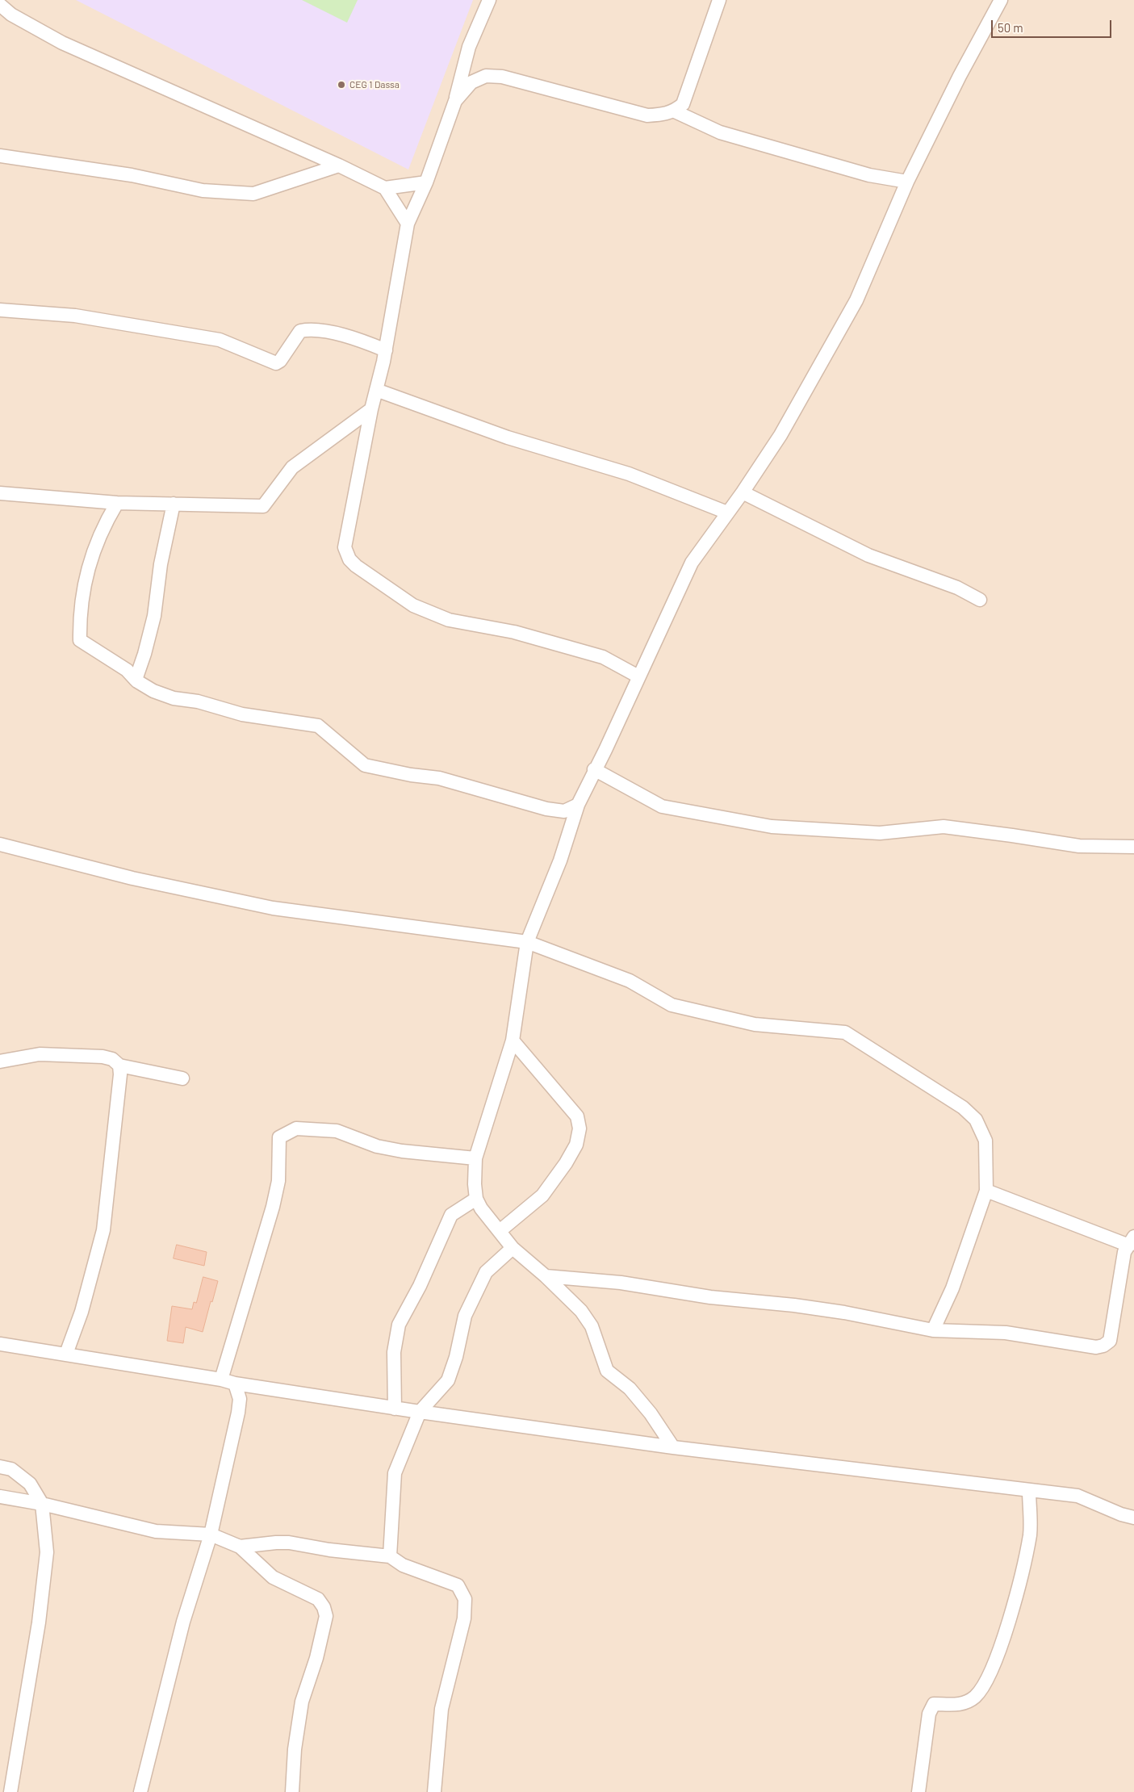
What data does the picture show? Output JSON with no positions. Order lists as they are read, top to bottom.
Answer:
{
  "places": ["CEG 1 Dassa"],
  "scale_bar": "50 m"
}
